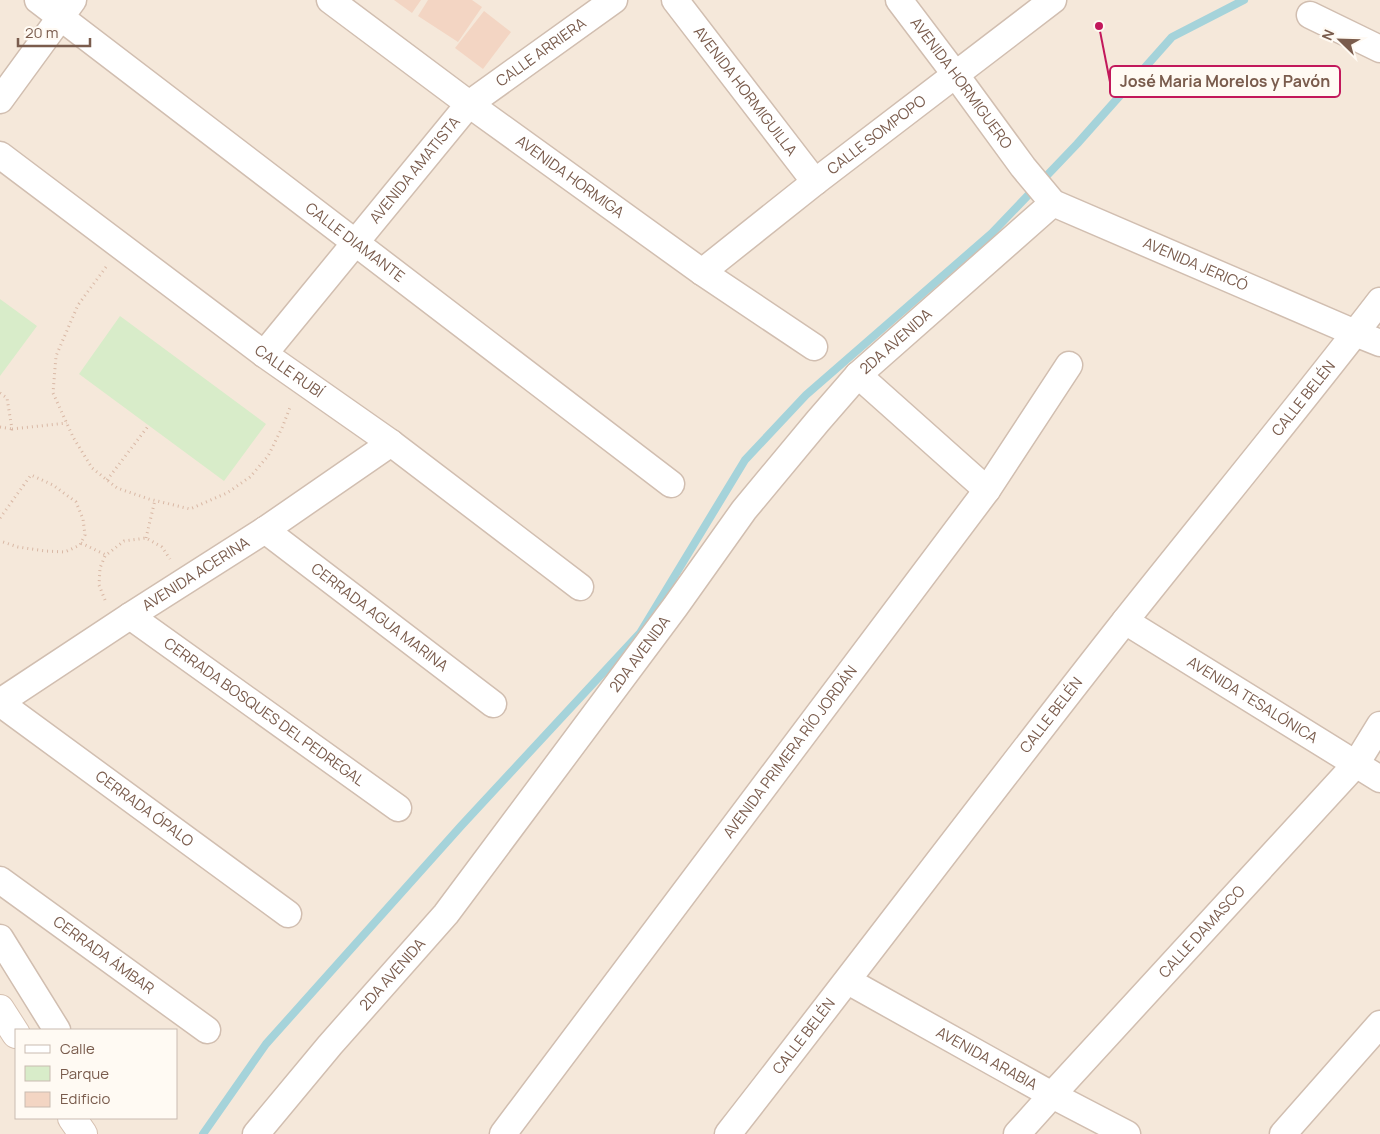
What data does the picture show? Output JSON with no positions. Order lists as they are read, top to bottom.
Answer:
{
  "streets": {
    "street": [
      "CALLE ARRIERA",
      "AVENIDA HORMIGUERO",
      "AVENIDA HORMIGUILLA",
      "CALLE SOMPOPO",
      "AVENIDA AMATISTA",
      "AVENIDA HORMIGA",
      "CALLE DIAMANTE",
      "AVENIDA JERICÓ",
      "2DA AVENIDA",
      "CALLE RUBÍ",
      "CALLE BELÉN",
      "AVENIDA ACERINA",
      "CERRADA AGUA MARINA",
      "AVENIDA TESALÓNICA",
      "CERRADA BOSQUES DEL PEDREGAL",
      "AVENIDA PRIMERA RÍO JORDÁN",
      "CERRADA ÓPALO",
      "CALLE DAMASCO",
      "CERRADA ÁMBAR",
      "AVENIDA ARABIA"
    ]
  },
  "crossings": [
    ["CALLE ARRIERA", "AVENIDA AMATISTA"],
    ["CALLE ARRIERA", "AVENIDA HORMIGA"],
    ["AVENIDA HORMIGUERO", "CALLE SOMPOPO"],
    ["AVENIDA HORMIGUERO", "AVENIDA JERICÓ"],
    ["AVENIDA HORMIGUILLA", "CALLE SOMPOPO"],
    ["CALLE SOMPOPO", "AVENIDA HORMIGA"],
    ["AVENIDA AMATISTA", "AVENIDA HORMIGA"],
    ["AVENIDA AMATISTA", "CALLE DIAMANTE"],
    ["AVENIDA AMATISTA", "CALLE RUBÍ"],
    ["AVENIDA JERICÓ", "2DA AVENIDA"],
    ["AVENIDA JERICÓ", "CALLE BELÉN"],
    ["CALLE RUBÍ", "AVENIDA ACERINA"],
    ["CALLE BELÉN", "AVENIDA TESALÓNICA"],
    ["CALLE BELÉN", "AVENIDA ARABIA"],
    ["AVENIDA ACERINA", "CERRADA AGUA MARINA"],
    ["AVENIDA ACERINA", "CERRADA BOSQUES DEL PEDREGAL"],
    ["AVENIDA ACERINA", "CERRADA ÓPALO"],
    ["AVENIDA TESALÓNICA", "CALLE DAMASCO"],
    ["CALLE DAMASCO", "AVENIDA ARABIA"]
  ],
  "places": ["José Maria Morelos y Pavón"],
  "legend": ["Calle", "Parque", "Edificio"],
  "scale_bar": "20 m",
  "north": "top left"
}
